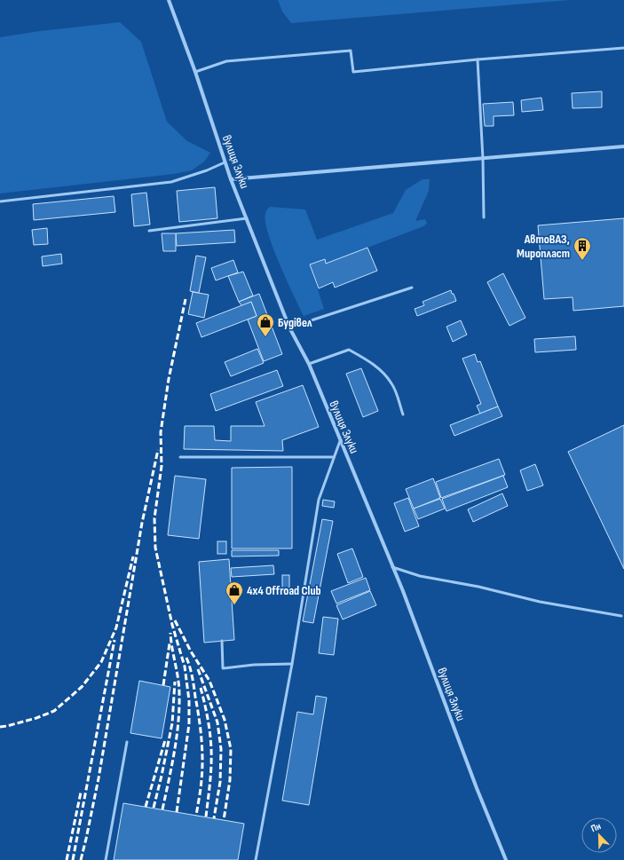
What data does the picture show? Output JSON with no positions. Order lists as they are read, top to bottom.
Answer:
{
  "streets": {
    "street": ["вулиця Злуки"]
  },
  "places": {
    "building": ["АвтоВАЗ, Миропласт"],
    "shop": ["Будівел", "4x4 Offroad Club"]
  },
  "north": "top left"
}
